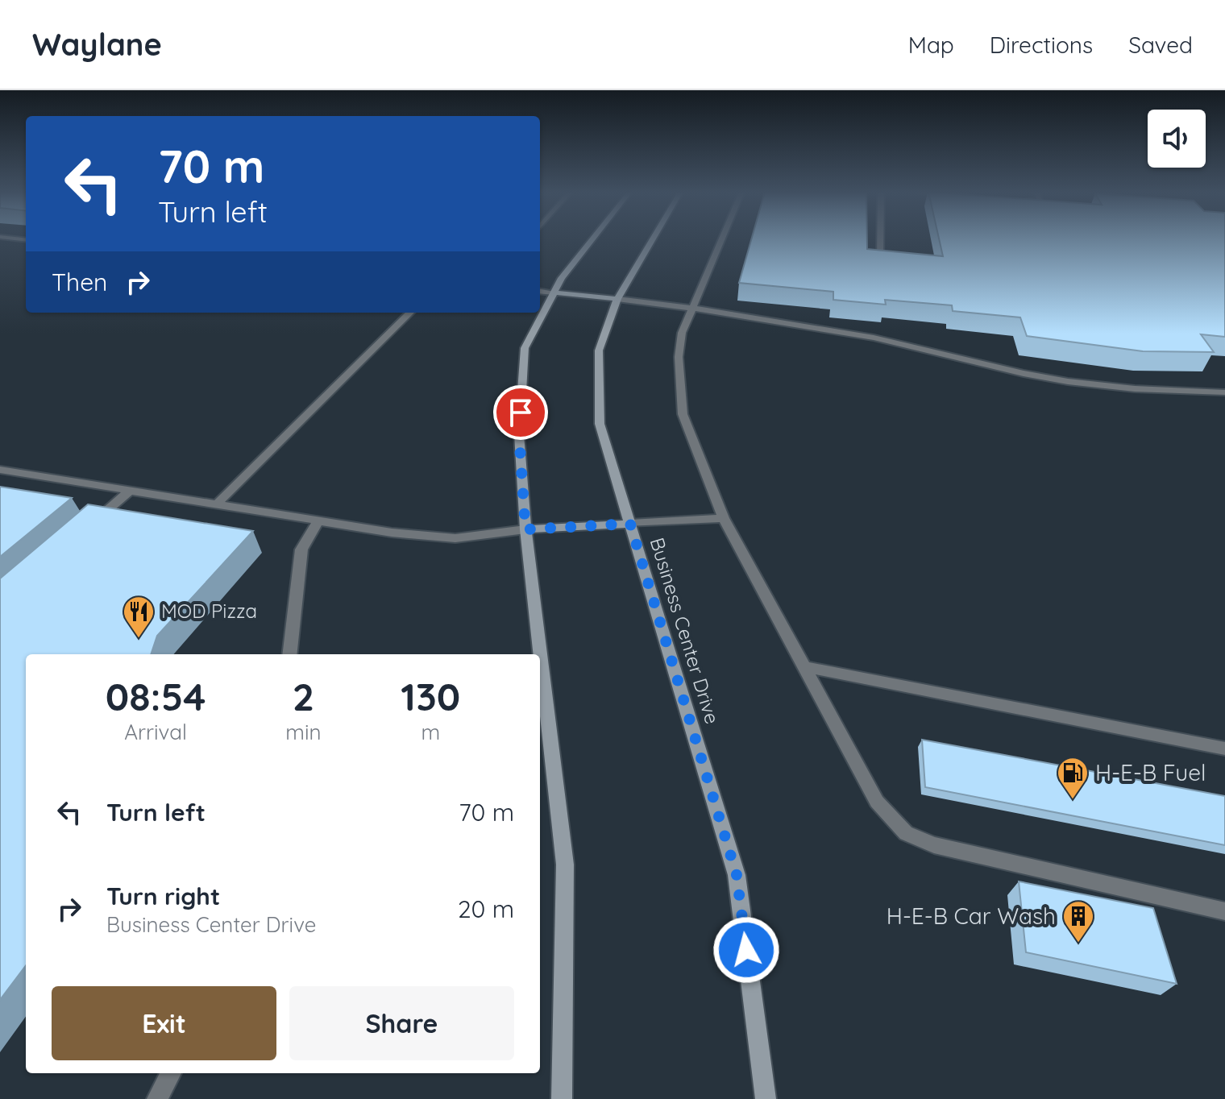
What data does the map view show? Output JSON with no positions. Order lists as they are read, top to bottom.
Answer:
{
  "streets": {
    "street": ["Business Center Drive"]
  },
  "places": {
    "restaurant": ["MOD Pizza"],
    "fuel station": ["H-E-B Fuel"],
    "building": ["H-E-B Car Wash"]
  },
  "page": {
    "header": "Waylane",
    "nav": ["Map", "Directions", "Saved"],
    "turn": ["70 m", "Turn left"],
    "then": "Then",
    "eta": [
      "08:54",
      "Arrival",
      "2",
      "min",
      "130",
      "m"
    ],
    "list": [
      {
        "name": "Turn left",
        "value": "70 m"
      },
      {
        "name": "Turn right",
        "note": "Business Center Drive",
        "value": "20 m"
      }
    ],
    "buttons": ["Exit", "Share"]
  }
}
